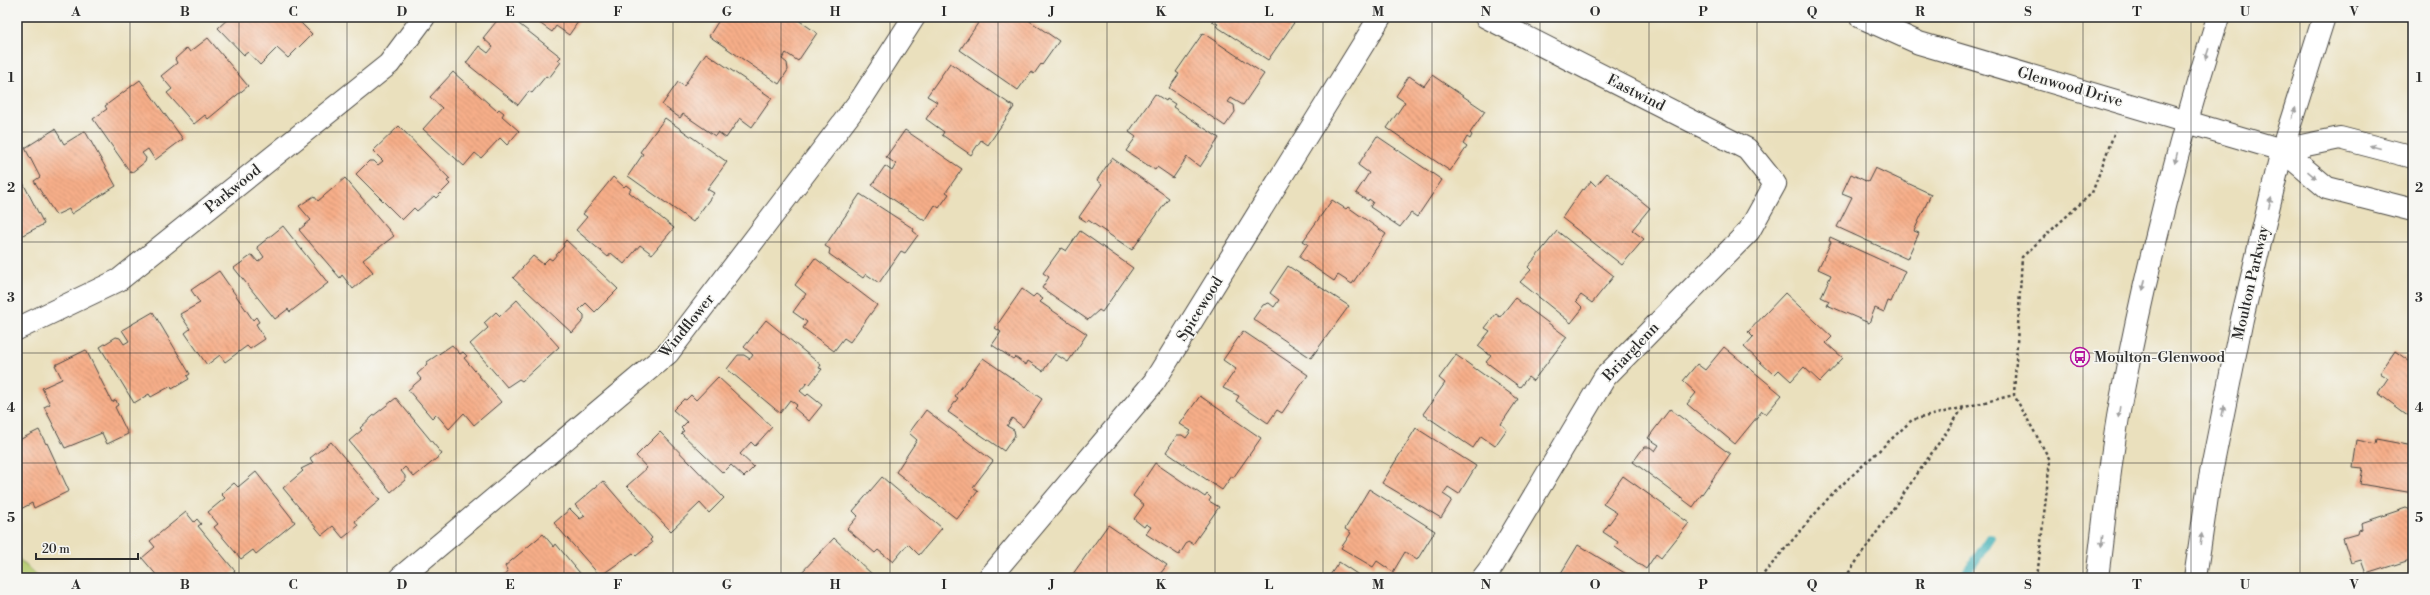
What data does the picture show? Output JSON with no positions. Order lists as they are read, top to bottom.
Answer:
{
  "streets": {
    "street": [
      "Glenwood Drive",
      "Eastwind",
      "Parkwood",
      "Moulton Parkway",
      "Spicewood",
      "Windflower",
      "Briarglenn"
    ]
  },
  "crossings": [
    ["Glenwood Drive", "Moulton Parkway"],
    ["Eastwind", "Briarglenn"]
  ],
  "places": {
    "bus stop": ["Moulton-Glenwood"]
  },
  "scale_bar": "20 m",
  "grid": {
    "columns": [
      "A",
      "B",
      "C",
      "D",
      "E",
      "F",
      "G",
      "H",
      "I",
      "J",
      "K",
      "L",
      "M",
      "N",
      "O",
      "P",
      "Q",
      "R",
      "S",
      "T",
      "U",
      "V"
    ],
    "rows": [
      "1",
      "2",
      "3",
      "4",
      "5"
    ]
  }
}
